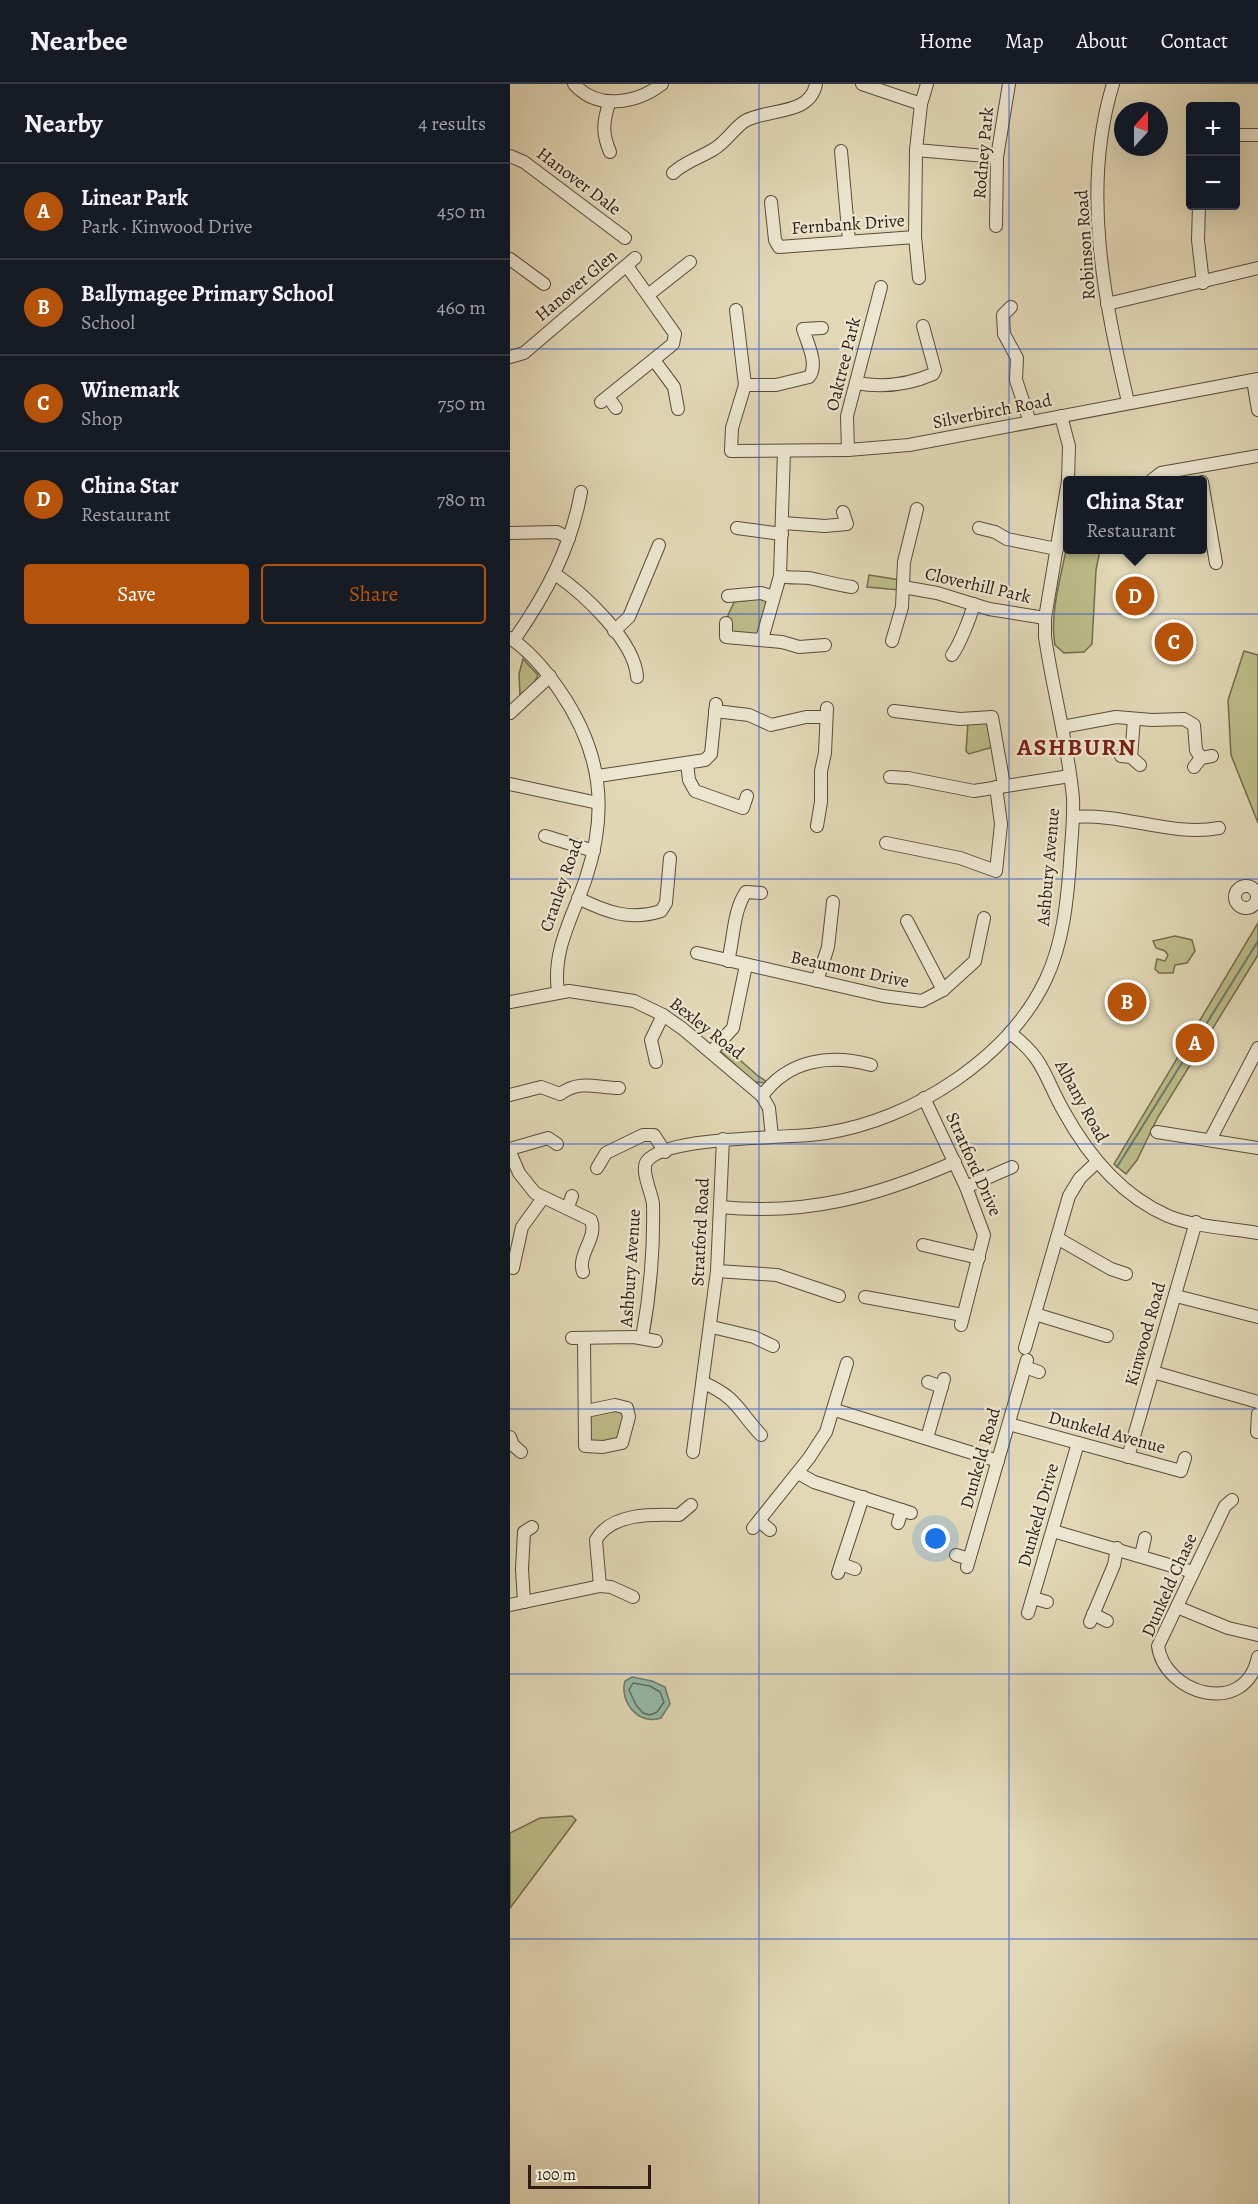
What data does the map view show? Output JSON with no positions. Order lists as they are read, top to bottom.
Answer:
{
  "streets": {
    "street": [
      "Rodney Park",
      "Hanover Dale",
      "Fernbank Drive",
      "Robinson Road",
      "Hanover Glen",
      "Oaktree Park",
      "Silverbirch Road",
      "Cloverhill Park",
      "Ashbury Avenue",
      "Cranley Road",
      "Beaumont Drive",
      "Bexley Road",
      "Albany Road",
      "Stratford Drive",
      "Stratford Road",
      "Kinwood Road",
      "Dunkeld Avenue",
      "Dunkeld Road",
      "Dunkeld Drive",
      "Dunkeld Chase"
    ]
  },
  "crossings": [
    ["Robinson Road", "Silverbirch Road"],
    ["Oaktree Park", "Silverbirch Road"],
    ["Silverbirch Road", "Ashbury Avenue"],
    ["Cloverhill Park", "Ashbury Avenue"],
    ["Ashbury Avenue", "Albany Road"],
    ["Ashbury Avenue", "Stratford Drive"],
    ["Ashbury Avenue", "Stratford Road"],
    ["Cranley Road", "Bexley Road"],
    ["Albany Road", "Kinwood Road"],
    ["Albany Road", "Dunkeld Road"],
    ["Kinwood Road", "Dunkeld Avenue"],
    ["Dunkeld Avenue", "Dunkeld Road"],
    ["Dunkeld Avenue", "Dunkeld Drive"]
  ],
  "districts": ["ASHBURN"],
  "scale_bar": "100 m",
  "north": "top",
  "page": {
    "header": "Nearbee",
    "nav": [
      "Home",
      "Map",
      "About",
      "Contact"
    ],
    "heading": ["Nearby", "4 results"],
    "map_buttons": ["+", "−"],
    "list": [
      {
        "mark": "A",
        "name": "Linear Park",
        "note": "Park · Kinwood Drive",
        "value": "450 m"
      },
      {
        "mark": "B",
        "name": "Ballymagee Primary School",
        "note": "School",
        "value": "460 m"
      },
      {
        "mark": "C",
        "name": "Winemark",
        "note": "Shop",
        "value": "750 m"
      },
      {
        "mark": "D",
        "name": "China Star",
        "note": "Restaurant",
        "value": "780 m"
      }
    ],
    "popup": ["China Star", "Restaurant"],
    "buttons": ["Save", "Share"],
    "pins": [
      "D",
      "C",
      "B",
      "A"
    ],
    "scale": "100 m"
  }
}
